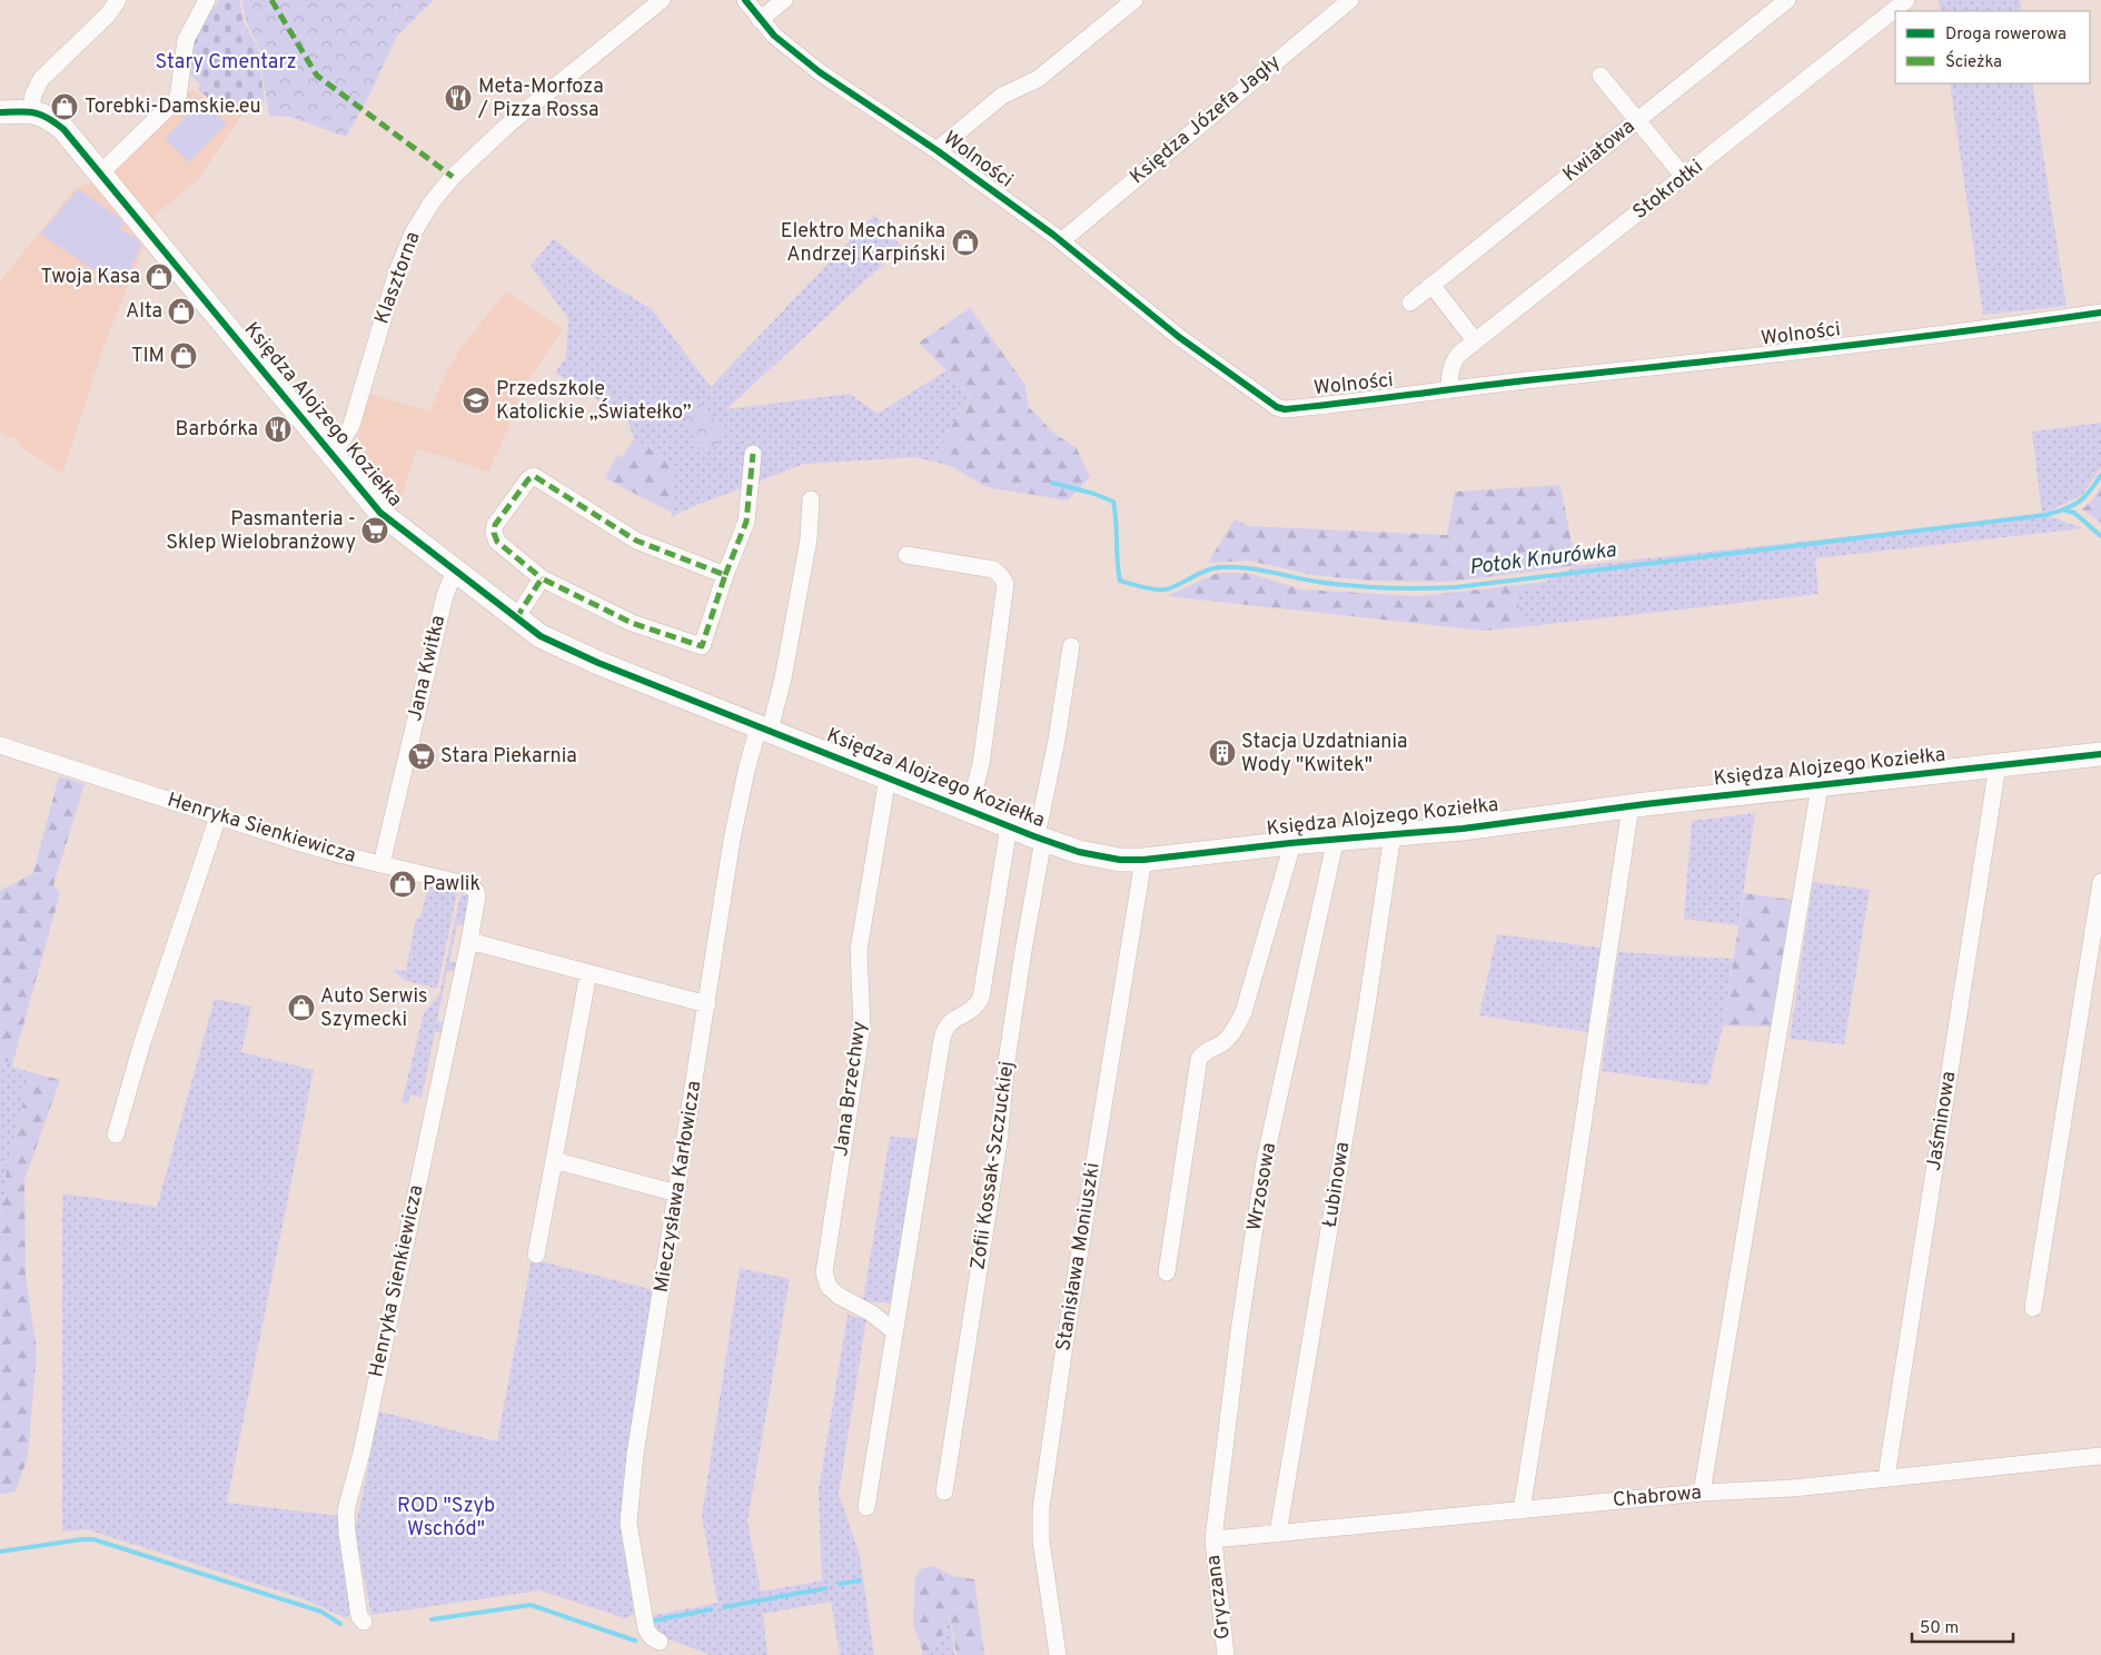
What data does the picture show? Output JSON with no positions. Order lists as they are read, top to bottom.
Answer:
{
  "streets": {
    "street": [
      "Księdza Józefa Jagły",
      "Kwiatowa",
      "Wolności",
      "Stokrotki",
      "Klasztorna",
      "Księdza Alojzego Koziełka",
      "Jana Kwitka",
      "Henryka Sienkiewicza",
      "Jana Brzechwy",
      "Jaśminowa",
      "Zofii Kossak-Szczuckiej",
      "Łubinowa",
      "Mieczysława Karłowicza",
      "Wrzosowa",
      "Stanisława Moniuszki",
      "Chabrowa",
      "Gryczana"
    ]
  },
  "crossings": [
    ["Księdza Józefa Jagły", "Wolności"],
    ["Wolności", "Stokrotki"],
    ["Klasztorna", "Księdza Alojzego Koziełka"],
    ["Księdza Alojzego Koziełka", "Jana Kwitka"],
    ["Księdza Alojzego Koziełka", "Jana Brzechwy"],
    ["Księdza Alojzego Koziełka", "Jaśminowa"],
    ["Księdza Alojzego Koziełka", "Zofii Kossak-Szczuckiej"],
    ["Księdza Alojzego Koziełka", "Łubinowa"],
    ["Księdza Alojzego Koziełka", "Mieczysława Karłowicza"],
    ["Księdza Alojzego Koziełka", "Wrzosowa"],
    ["Księdza Alojzego Koziełka", "Stanisława Moniuszki"],
    ["Jana Kwitka", "Henryka Sienkiewicza"],
    ["Jaśminowa", "Chabrowa"],
    ["Łubinowa", "Chabrowa"],
    ["Wrzosowa", "Chabrowa"],
    ["Wrzosowa", "Gryczana"],
    ["Chabrowa", "Gryczana"]
  ],
  "water": ["Potok Knurówka"],
  "parks": ["Stary Cmentarz", "ROD \"Szyb Wschód\""],
  "places": {
    "restaurant": ["Meta-Morfoza / Pizza Rossa", "Barbórka"],
    "shop": [
      "Torebki-Damskie.eu",
      "Elektro Mechanika Andrzej Karpiński",
      "Twoja Kasa",
      "Alta",
      "TIM",
      "Pawlik",
      "Auto Serwis Szymecki"
    ],
    "school or university": ["Przedszkole Katolickie „Światełko”"],
    "supermarket": ["Pasmanteria - Sklep Wielobranżowy", "Stara Piekarnia"],
    "building": ["Stacja Uzdatniania Wody \"Kwitek\""]
  },
  "legend": ["Droga rowerowa", "Ścieżka"],
  "scale_bar": "50 m"
}
